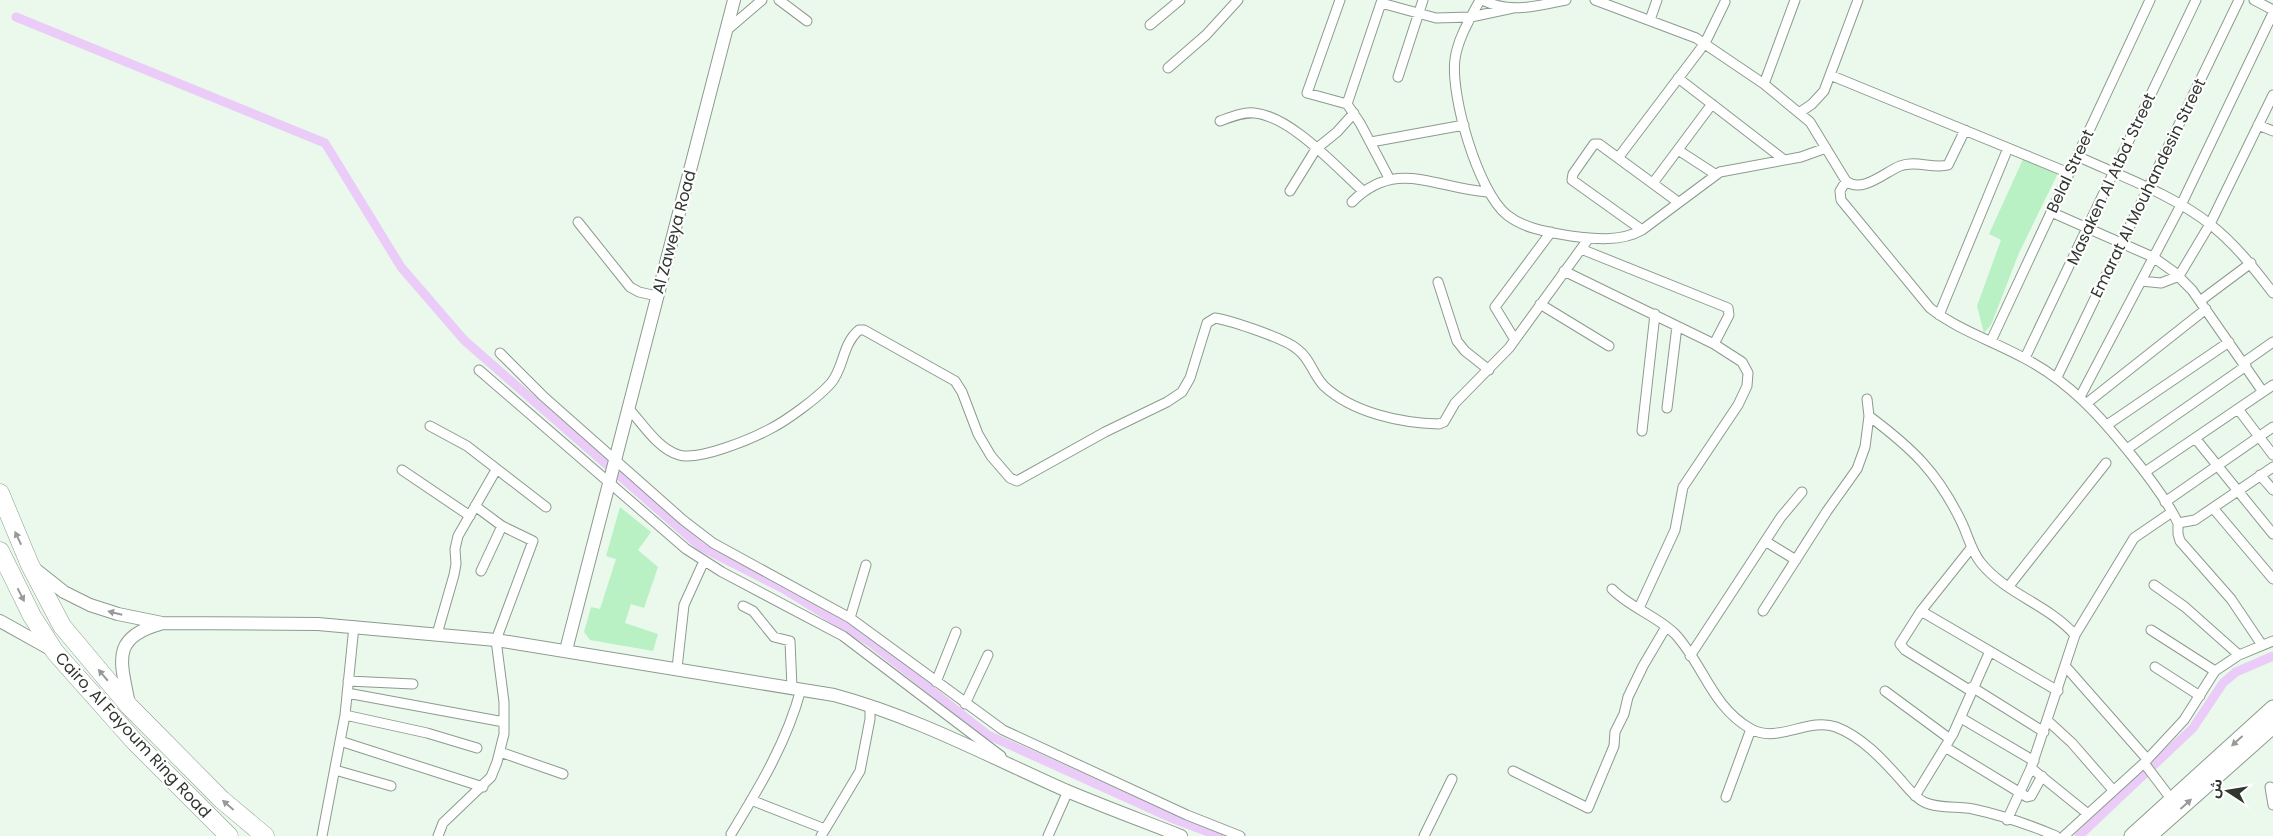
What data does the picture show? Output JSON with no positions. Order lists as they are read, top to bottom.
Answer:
{
  "streets": {
    "highway": ["Cairo, Al Fayoum Ring Road"],
    "street": [
      "Belal Street",
      "Masaken Al Atba' Street",
      "Emarat Al Mouhandesin Street",
      "Al Zaweya Road"
    ]
  },
  "north": "left"
}
